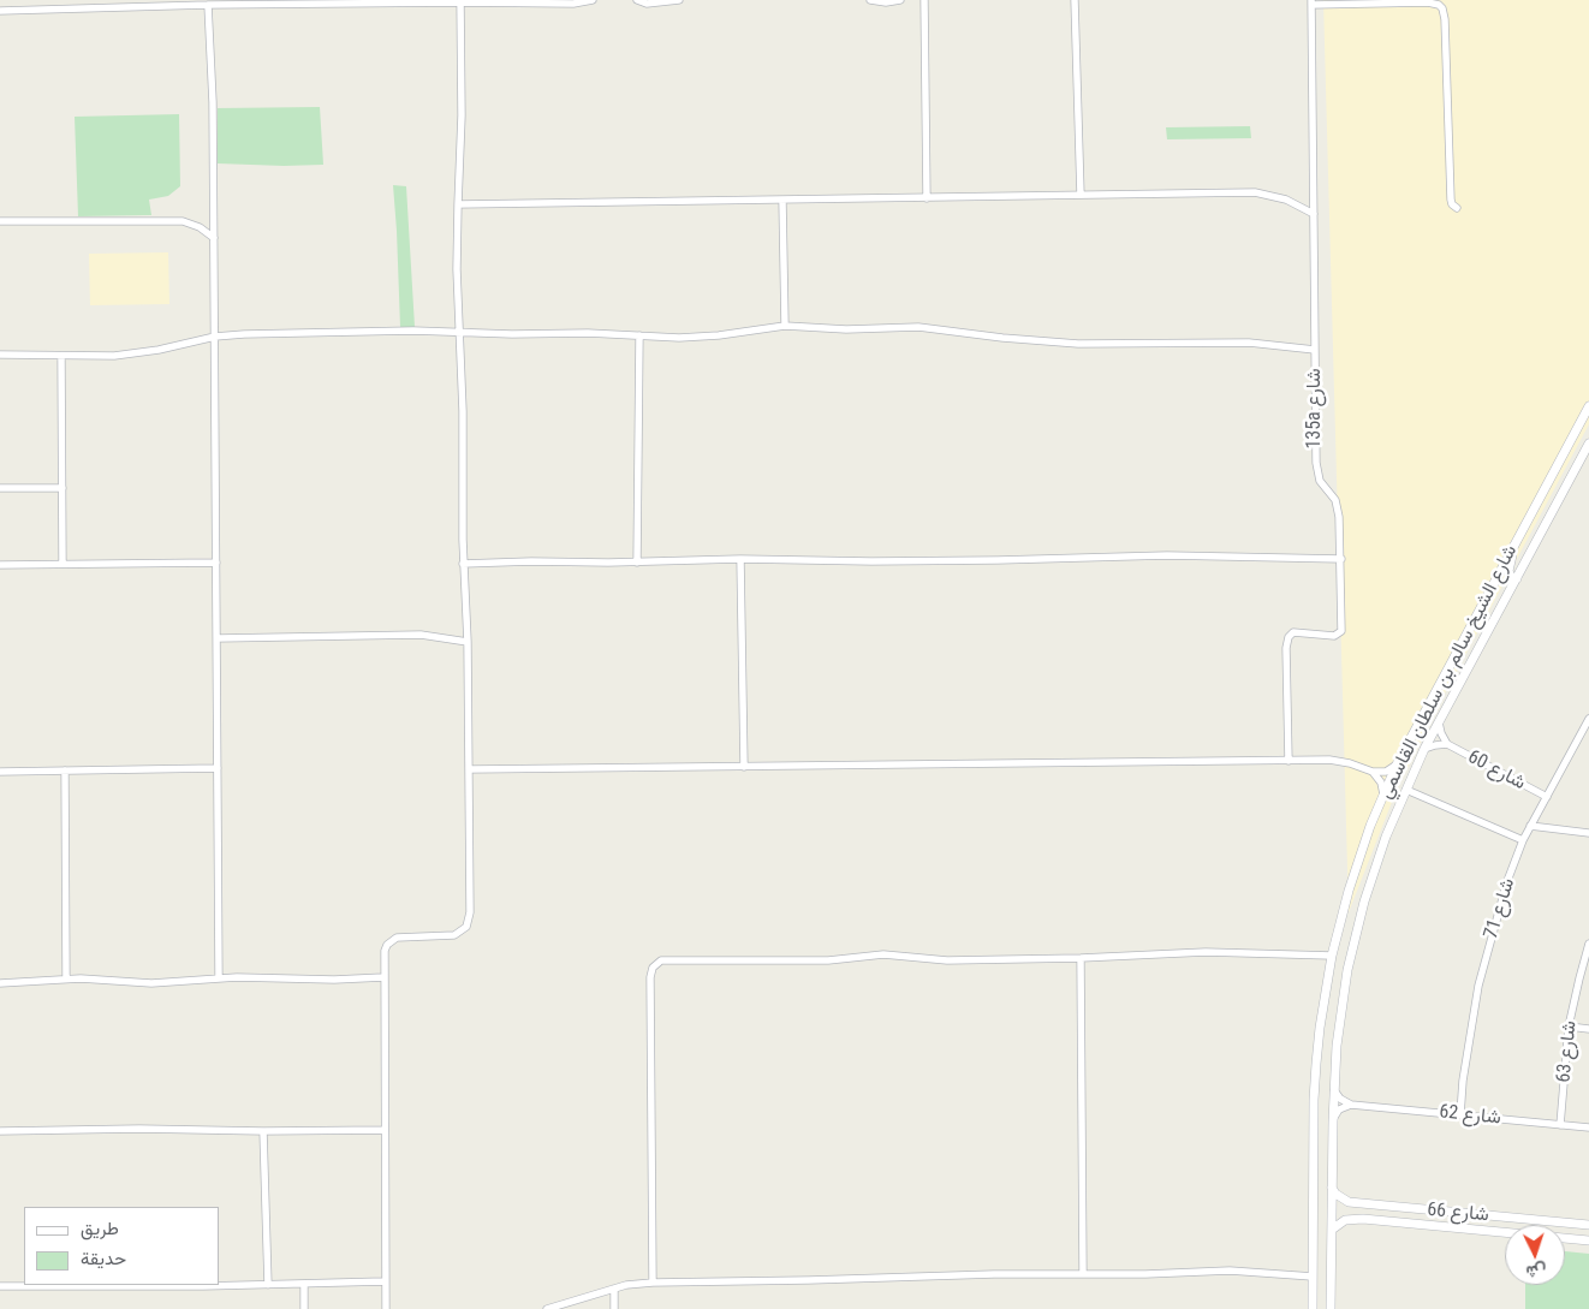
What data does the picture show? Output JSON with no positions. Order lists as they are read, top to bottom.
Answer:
{
  "streets": {
    "street": [
      "135a شارع",
      "شارع الشيخ سالم بن سلطان القاسمي",
      "شارع 60",
      "شارع 71",
      "شارع 63",
      "شارع 62",
      "شارع 66"
    ]
  },
  "crossings": [
    ["شارع الشيخ سالم بن سلطان القاسمي", "شارع 60"],
    ["شارع الشيخ سالم بن سلطان القاسمي", "شارع 66"],
    ["شارع 60", "شارع 71"],
    ["شارع 71", "شارع 62"],
    ["شارع 63", "شارع 62"]
  ],
  "legend": ["طريق", "حديقة"],
  "north": "bottom"
}
